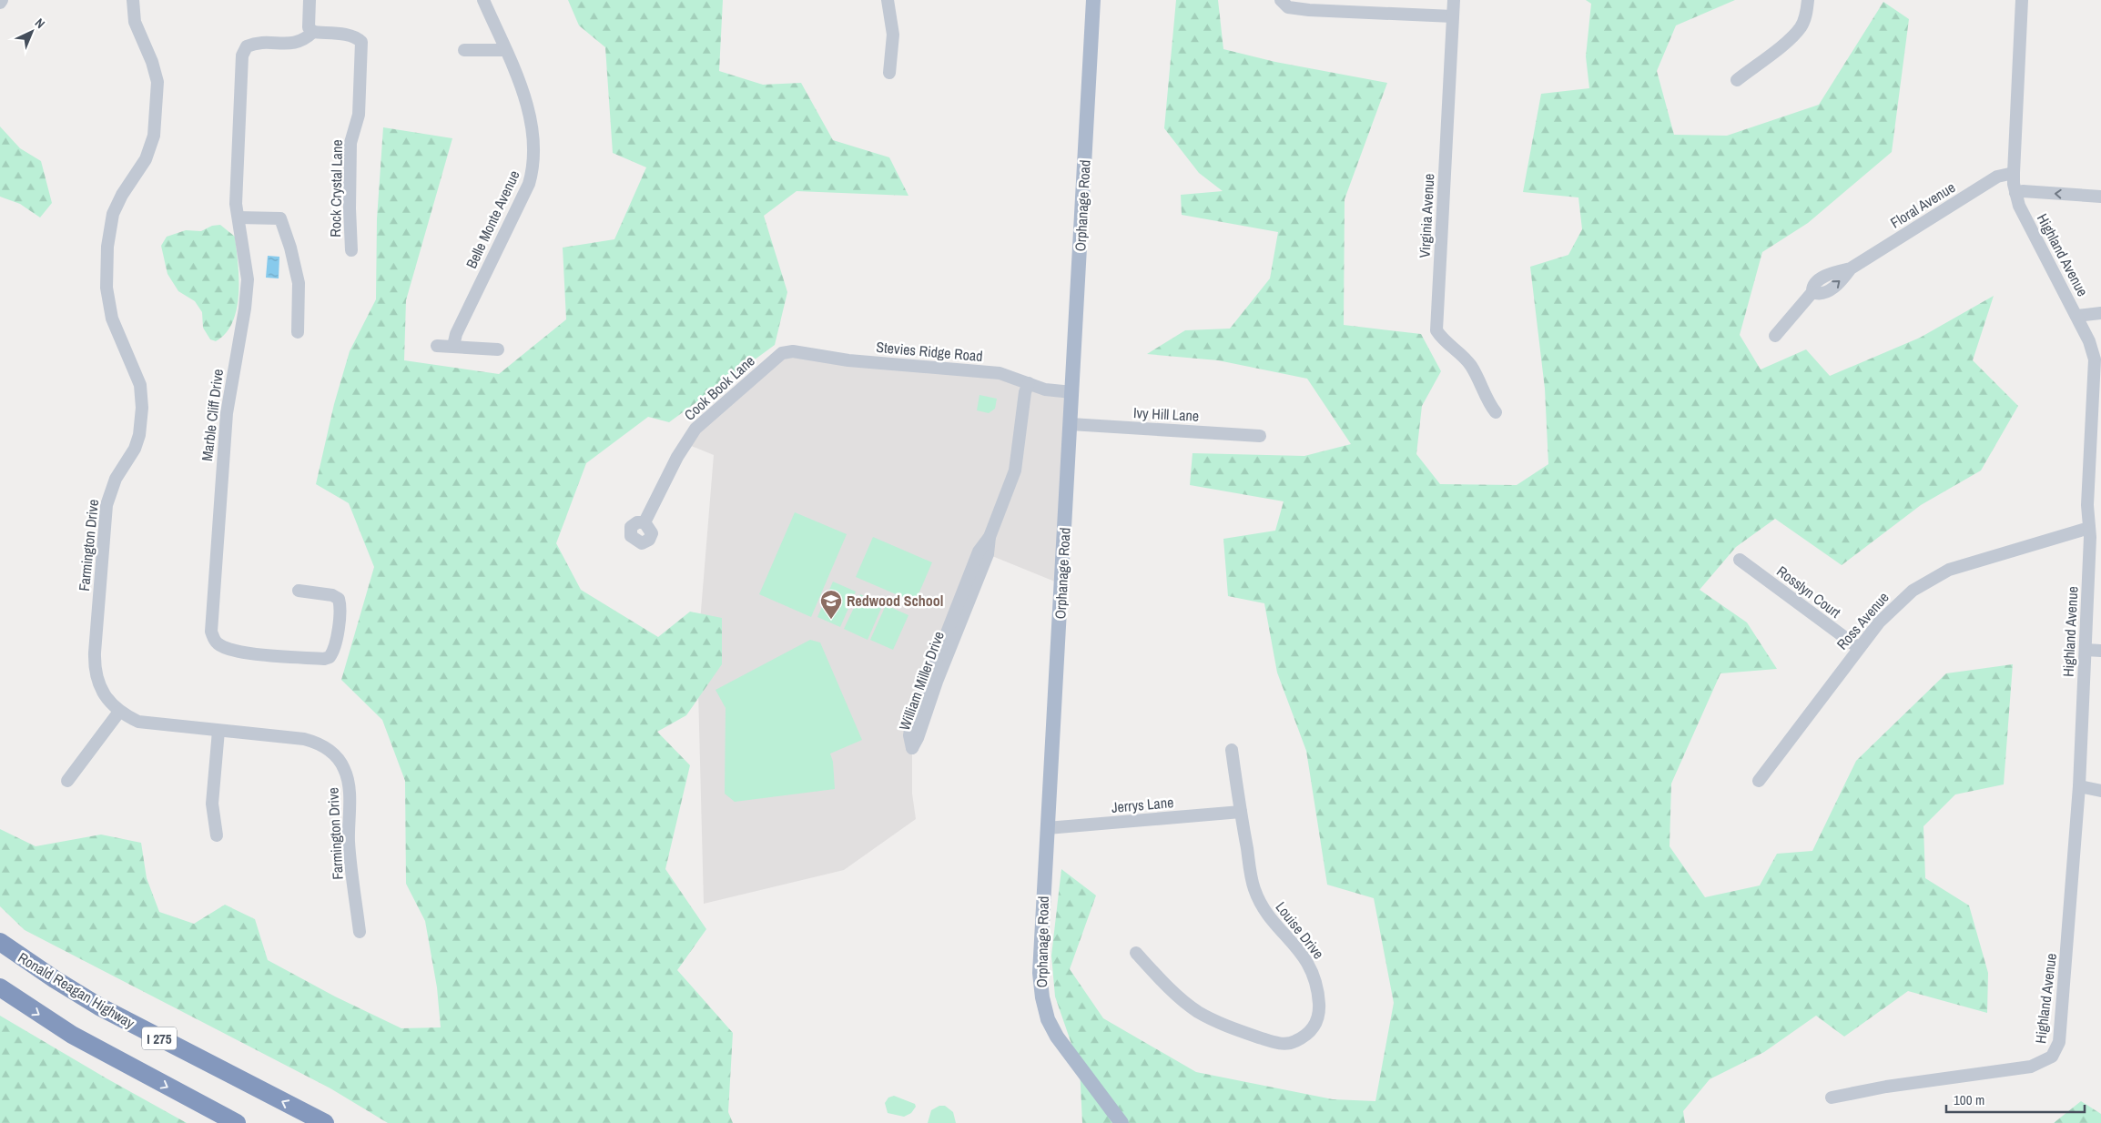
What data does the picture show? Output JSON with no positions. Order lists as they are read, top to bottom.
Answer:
{
  "streets": {
    "highway": ["Ronald Reagan Highway", "I 275"],
    "main road": ["Orphanage Road"],
    "street": [
      "Rock Crystal Lane",
      "Floral Avenue",
      "Virginia Avenue",
      "Belle Monte Avenue",
      "Highland Avenue",
      "Stevies Ridge Road",
      "Cook Book Lane",
      "Ivy Hill Lane",
      "Marble Cliff Drive",
      "Farmington Drive",
      "Rosslyn Court",
      "Ross Avenue",
      "William Miller Drive",
      "Jerrys Lane",
      "Louise Drive"
    ]
  },
  "crossings": [
    ["Rock Crystal Lane", "Marble Cliff Drive"],
    ["Floral Avenue", "Highland Avenue"],
    ["Orphanage Road", "Stevies Ridge Road"],
    ["Orphanage Road", "Ivy Hill Lane"],
    ["Orphanage Road", "Jerrys Lane"],
    ["Highland Avenue", "Ross Avenue"],
    ["Stevies Ridge Road", "Cook Book Lane"],
    ["Stevies Ridge Road", "William Miller Drive"],
    ["Rosslyn Court", "Ross Avenue"],
    ["Jerrys Lane", "Louise Drive"]
  ],
  "places": {
    "school or university": ["Redwood School"]
  },
  "scale_bar": "100 m",
  "north": "top right"
}
